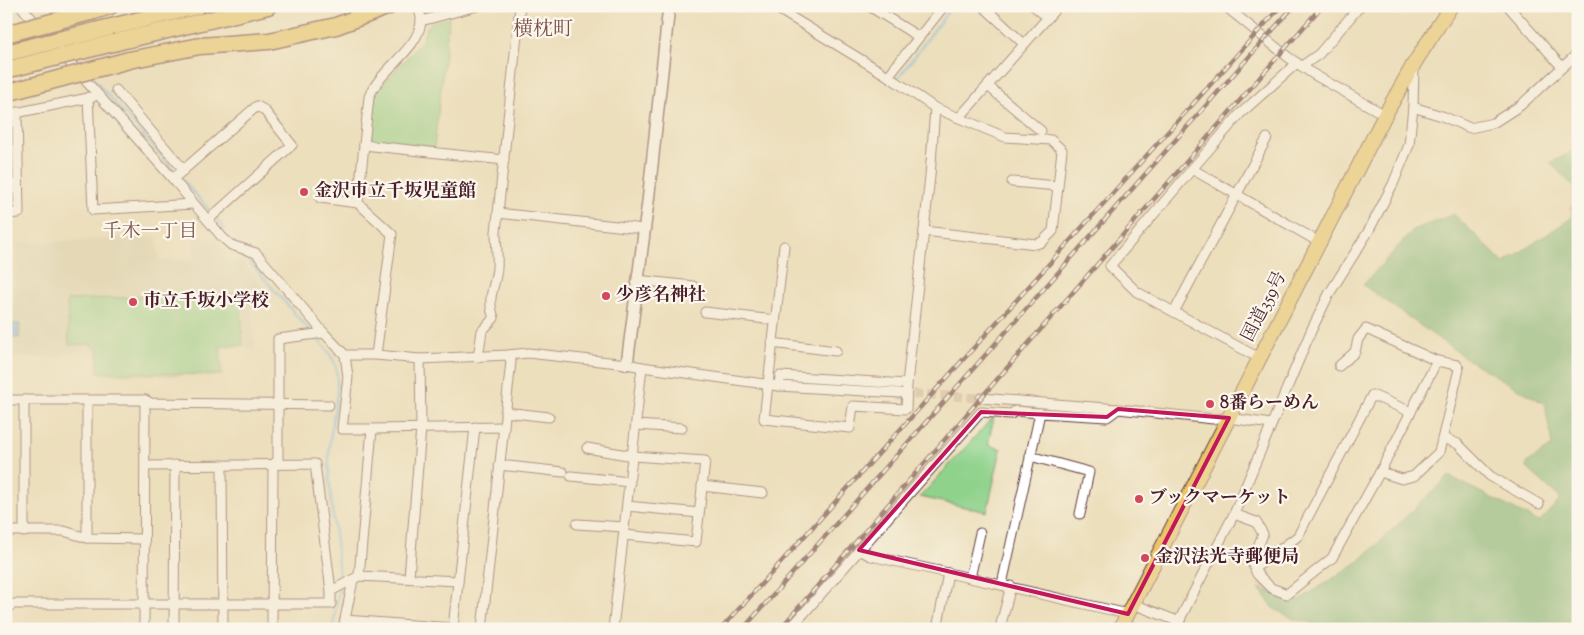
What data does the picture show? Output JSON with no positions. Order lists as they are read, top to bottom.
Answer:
{
  "streets": {
    "highway": ["国道359号"]
  },
  "districts": ["横枕町", "千木一丁目"],
  "places": [
    "金沢市立千坂児童館",
    "少彦名神社",
    "市立千坂小学校",
    "8番らーめん",
    "ブックマーケット",
    "金沢法光寺郵便局"
  ]
}
